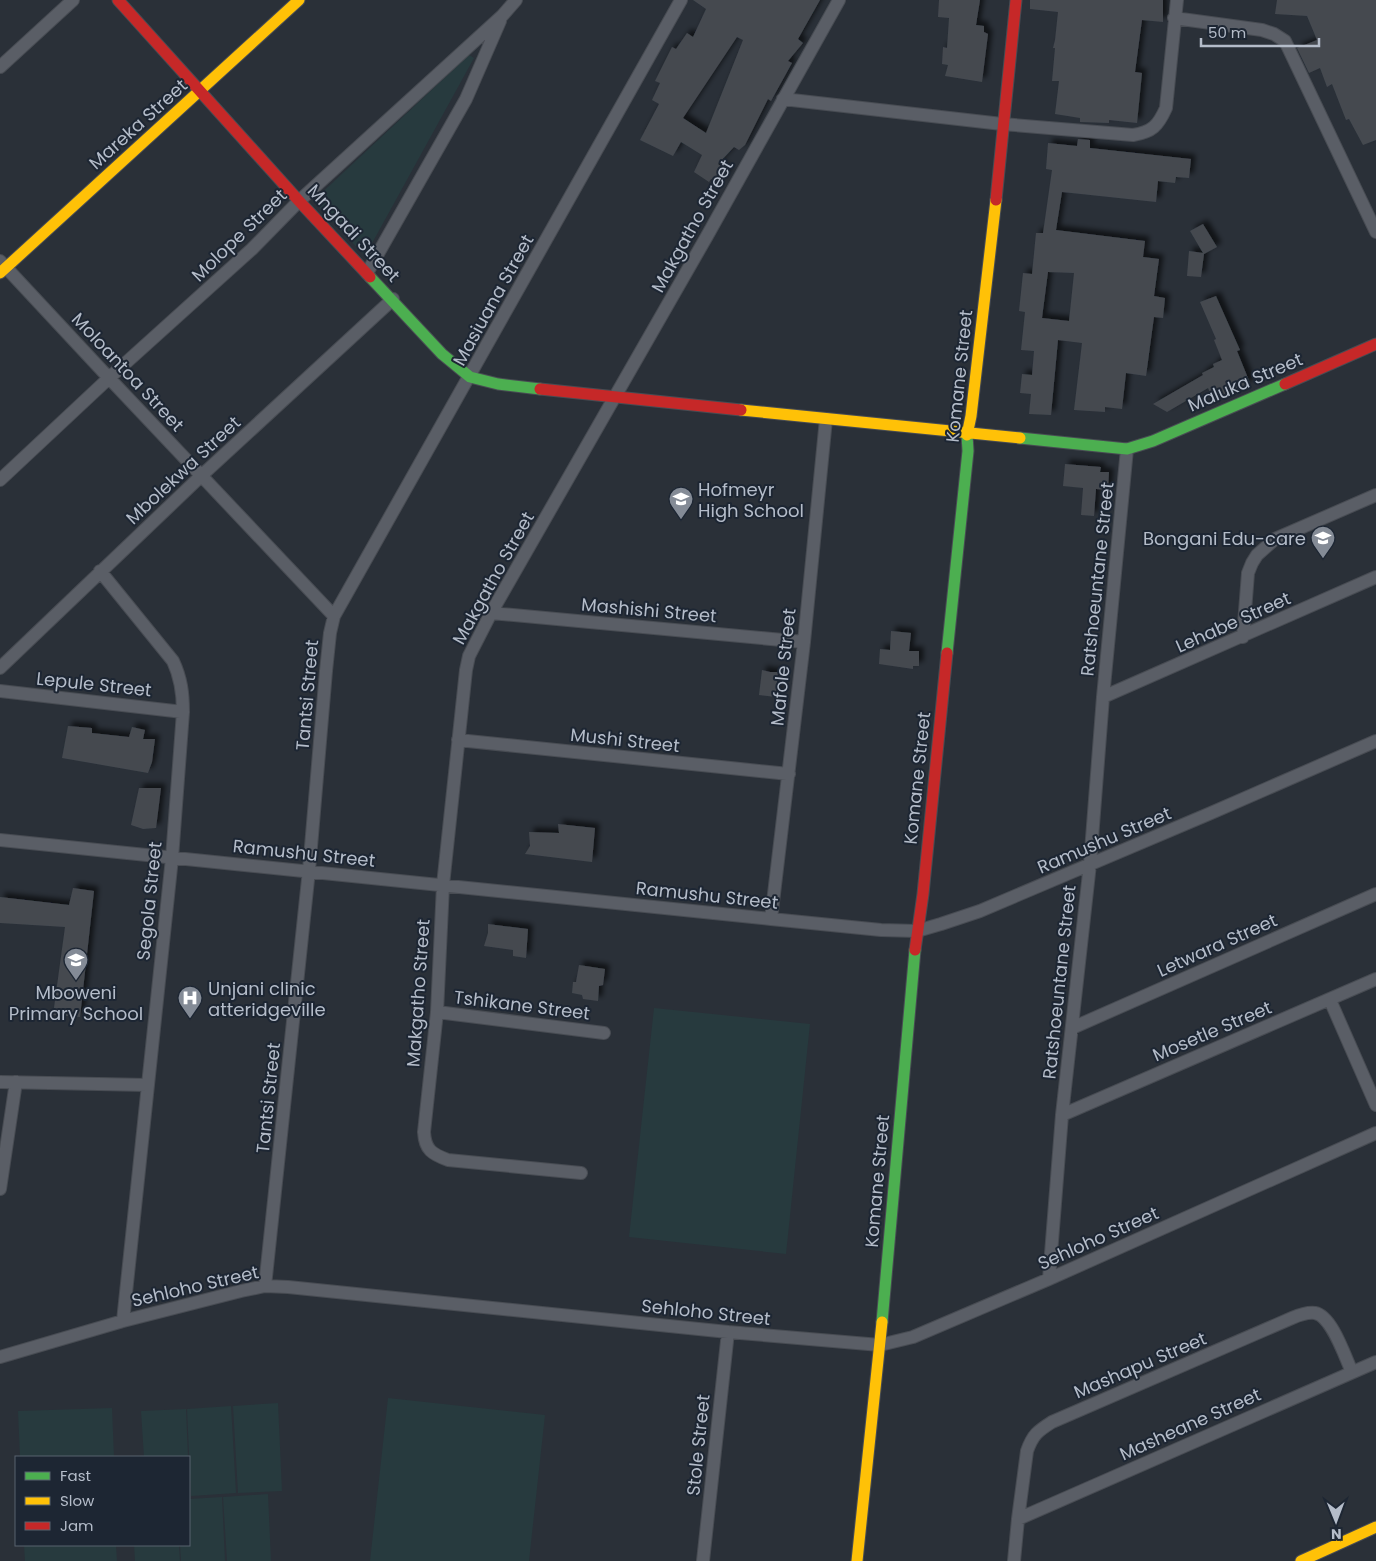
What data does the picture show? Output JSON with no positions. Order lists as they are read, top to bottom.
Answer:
{
  "streets": {
    "street": [
      "Mareka Street",
      "Makgatho Street",
      "Mngadi Street",
      "Molope Street",
      "Masiuana Street",
      "Moloantoa Street",
      "Komane Street",
      "Maluka Street",
      "Mbolekwa Street",
      "Ratshoeuntane Street",
      "Mashishi Street",
      "Lehabe Street",
      "Mafole Street",
      "Lepule Street",
      "Tantsi Street",
      "Mushi Street",
      "Ramushu Street",
      "Segola Street",
      "Letwara Street",
      "Tshikane Street",
      "Mosetle Street",
      "Sehloho Street",
      "Mashapu Street",
      "Masheane Street",
      "Stole Street"
    ]
  },
  "crossings": [
    ["Mareka Street", "Mngadi Street"],
    ["Mareka Street", "Moloantoa Street"],
    ["Makgatho Street", "Mashishi Street"],
    ["Makgatho Street", "Mushi Street"],
    ["Makgatho Street", "Ramushu Street"],
    ["Makgatho Street", "Tshikane Street"],
    ["Mngadi Street", "Molope Street"],
    ["Mngadi Street", "Masiuana Street"],
    ["Mngadi Street", "Mbolekwa Street"],
    ["Molope Street", "Moloantoa Street"],
    ["Masiuana Street", "Moloantoa Street"],
    ["Masiuana Street", "Tantsi Street"],
    ["Moloantoa Street", "Mbolekwa Street"],
    ["Moloantoa Street", "Tantsi Street"],
    ["Komane Street", "Ramushu Street"],
    ["Komane Street", "Sehloho Street"],
    ["Maluka Street", "Ratshoeuntane Street"],
    ["Mbolekwa Street", "Segola Street"],
    ["Ratshoeuntane Street", "Lehabe Street"],
    ["Ratshoeuntane Street", "Ramushu Street"],
    ["Ratshoeuntane Street", "Letwara Street"],
    ["Ratshoeuntane Street", "Mosetle Street"],
    ["Ratshoeuntane Street", "Sehloho Street"],
    ["Mashishi Street", "Mafole Street"],
    ["Mafole Street", "Mushi Street"],
    ["Mafole Street", "Ramushu Street"],
    ["Lepule Street", "Segola Street"],
    ["Tantsi Street", "Ramushu Street"],
    ["Tantsi Street", "Sehloho Street"],
    ["Ramushu Street", "Segola Street"],
    ["Segola Street", "Sehloho Street"],
    ["Sehloho Street", "Stole Street"],
    ["Mashapu Street", "Masheane Street"]
  ],
  "places": {
    "school or university": ["Hofmeyr High School", "Bongani Edu-care", "Mboweni Primary School"],
    "hospital": ["Unjani clinic atteridgeville"]
  },
  "legend": ["Fast", "Slow", "Jam"],
  "scale_bar": "50 m",
  "north": "bottom"
}
